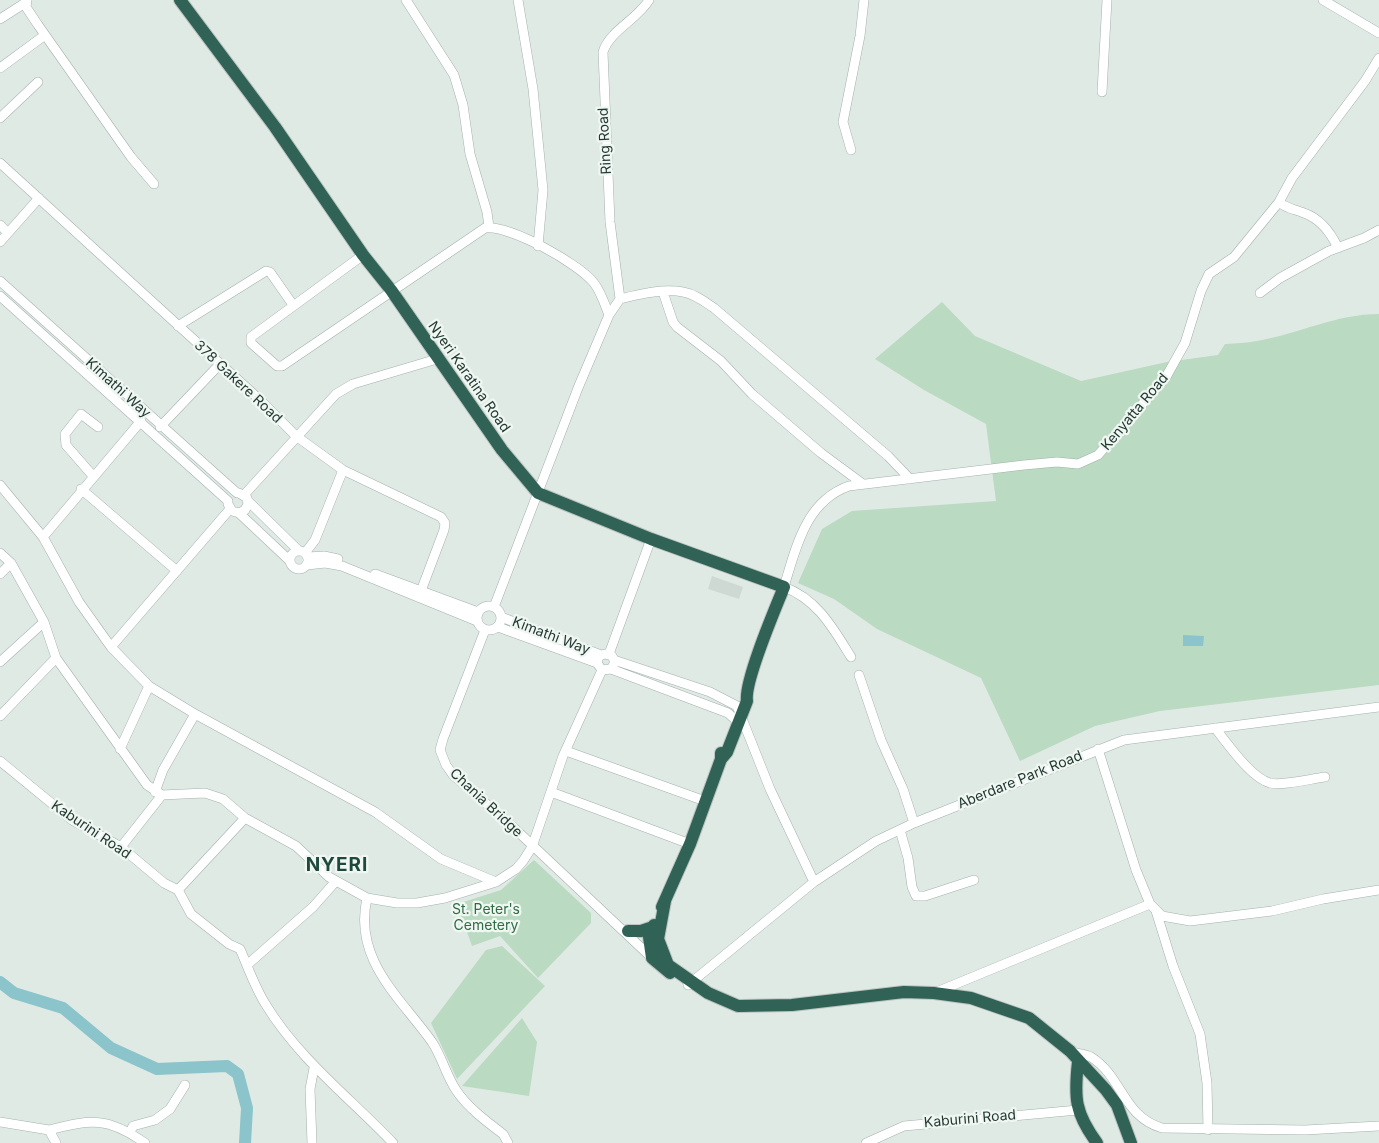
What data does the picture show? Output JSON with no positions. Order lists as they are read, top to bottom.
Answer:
{
  "streets": {
    "highway": ["Nyeri Karatina Road"],
    "street": [
      "Ring Road",
      "378 Gakere Road",
      "Kimathi Way",
      "Kenyatta Road",
      "Aberdare Park Road",
      "Chania Bridge",
      "Kaburini Road"
    ]
  },
  "crossings": [
    ["Nyeri Karatina Road", "Kenyatta Road"],
    ["Kimathi Way", "Chania Bridge"]
  ],
  "districts": ["NYERI"],
  "parks": ["St. Peter's Cemetery"]
}
